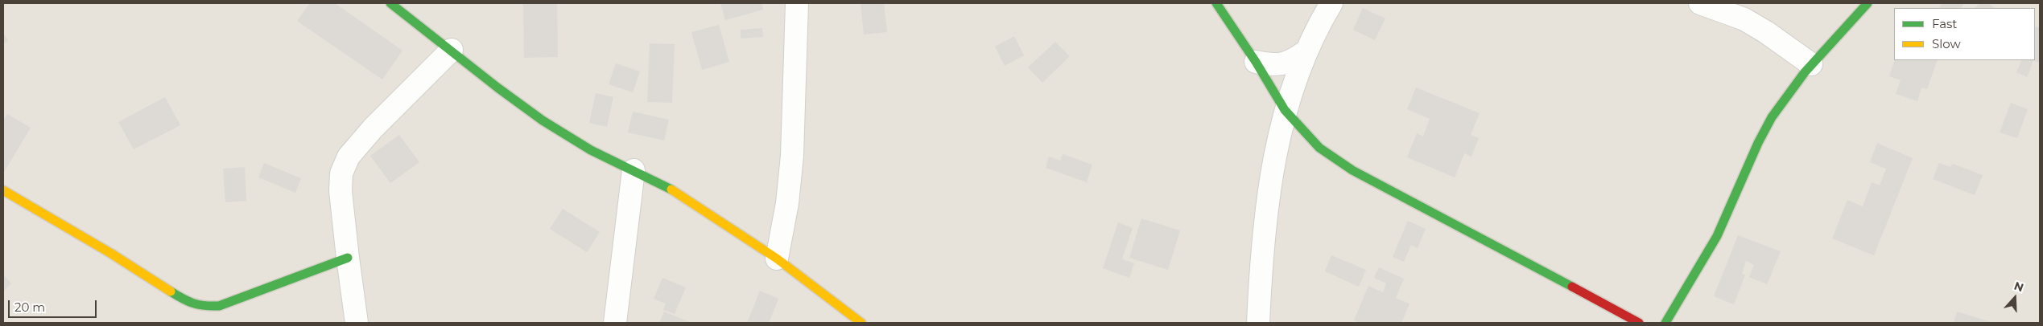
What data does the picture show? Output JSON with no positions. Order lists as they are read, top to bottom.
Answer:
{
  "legend": ["Fast", "Slow"],
  "scale_bar": "20 m",
  "north": "top"
}
